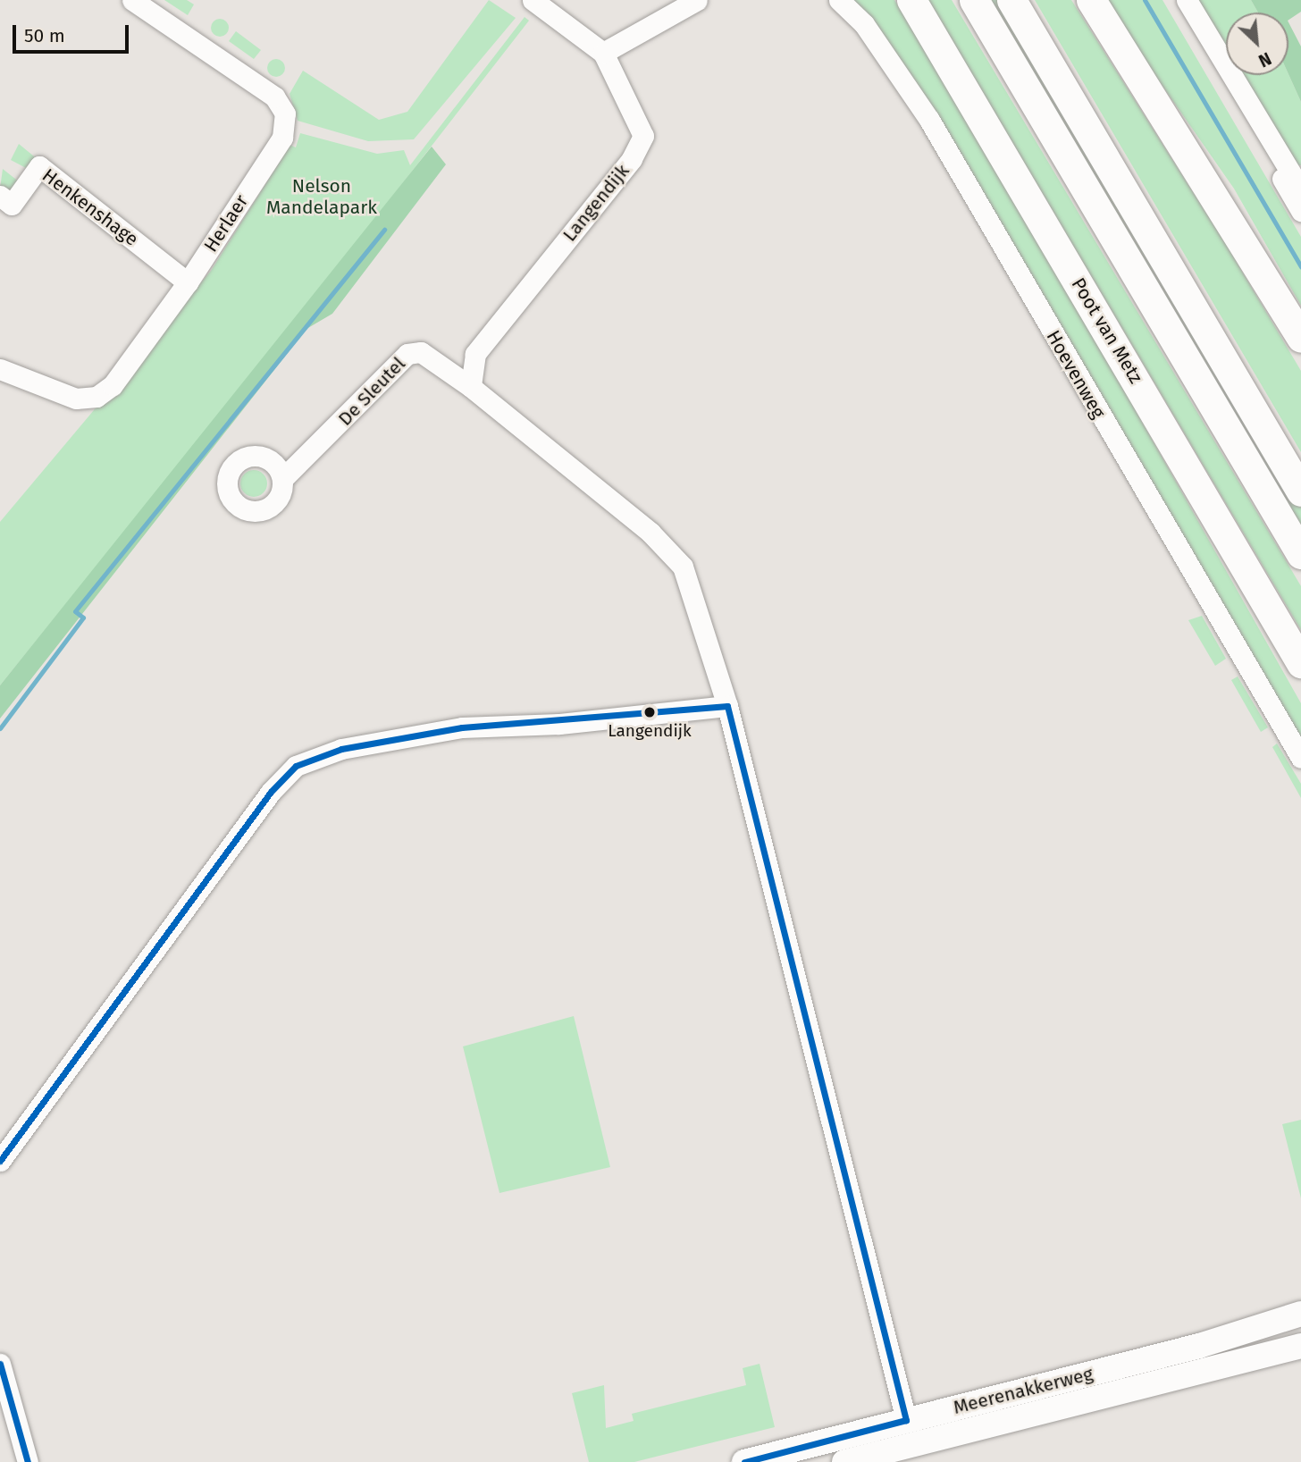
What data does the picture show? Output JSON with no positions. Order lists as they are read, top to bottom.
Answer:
{
  "streets": {
    "highway": ["Poot van Metz"],
    "main road": ["Meerenakkerweg"],
    "street": [
      "Langendijk",
      "Henkenshage",
      "Herlaer",
      "Hoevenweg",
      "De Sleutel"
    ]
  },
  "crossings": [
    ["Langendijk", "De Sleutel"],
    ["Henkenshage", "Herlaer"]
  ],
  "parks": ["Nelson Mandelapark"],
  "places": ["Langendijk"],
  "scale_bar": "50 m",
  "north": "bottom right"
}
